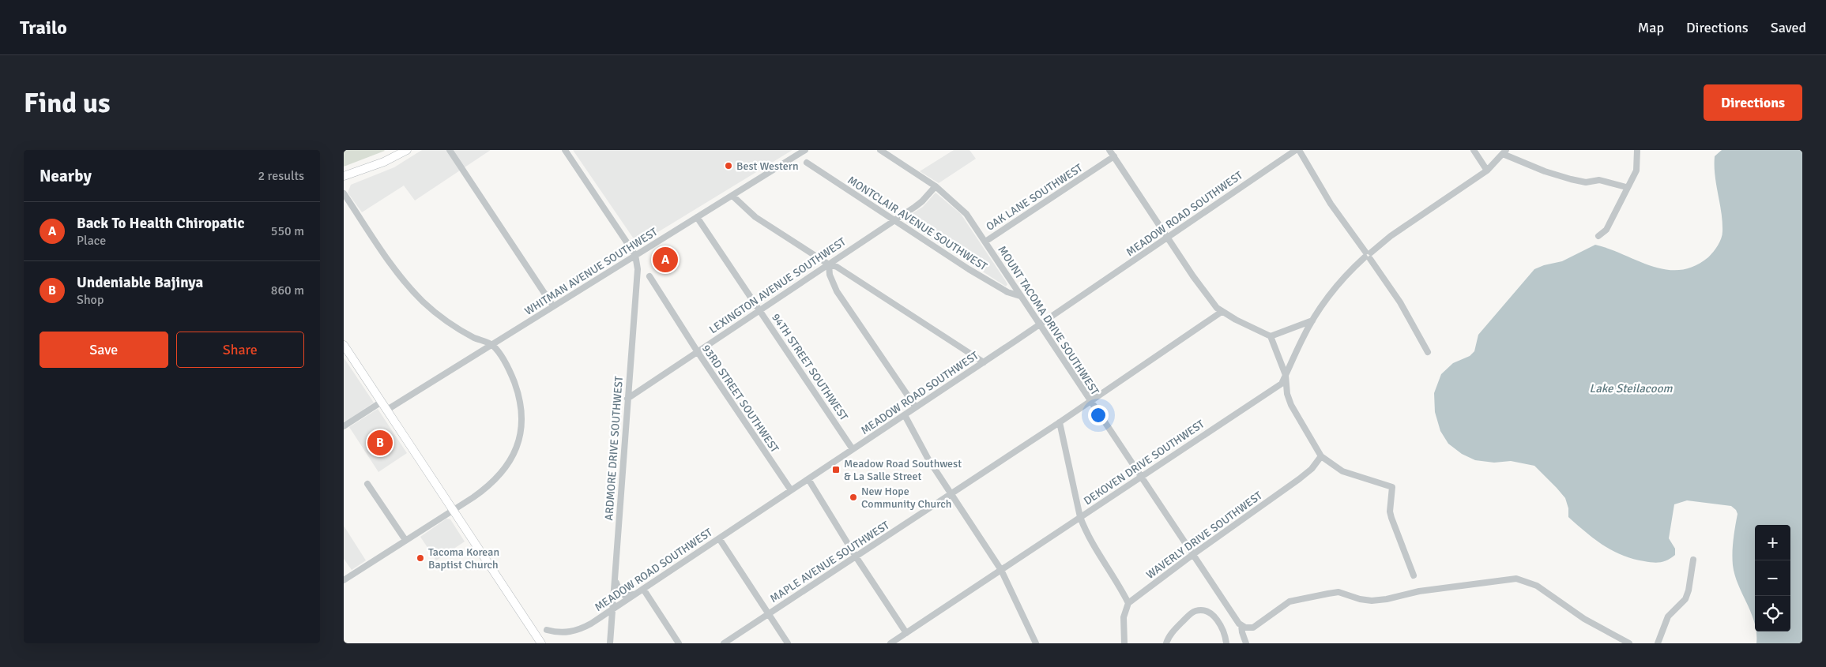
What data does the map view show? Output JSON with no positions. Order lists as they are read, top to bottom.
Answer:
{
  "streets": {
    "street": [
      "OAK LANE SOUTHWEST",
      "MEADOW ROAD SOUTHWEST",
      "MONTCLAIR AVENUE SOUTHWEST",
      "WHITMAN AVENUE SOUTHWEST",
      "LEXINGTON AVENUE SOUTHWEST",
      "MOUNT TACOMA DRIVE SOUTHWEST",
      "94TH STREET SOUTHWEST",
      "93RD STREET SOUTHWEST",
      "ARDMORE DRIVE SOUTHWEST",
      "DEKOVEN DRIVE SOUTHWEST",
      "WAVERLY DRIVE SOUTHWEST",
      "MAPLE AVENUE SOUTHWEST"
    ]
  },
  "crossings": [
    ["OAK LANE SOUTHWEST", "MOUNT TACOMA DRIVE SOUTHWEST"],
    ["MEADOW ROAD SOUTHWEST", "MOUNT TACOMA DRIVE SOUTHWEST"],
    ["MEADOW ROAD SOUTHWEST", "94TH STREET SOUTHWEST"],
    ["MEADOW ROAD SOUTHWEST", "93RD STREET SOUTHWEST"],
    ["MEADOW ROAD SOUTHWEST", "ARDMORE DRIVE SOUTHWEST"],
    ["MONTCLAIR AVENUE SOUTHWEST", "LEXINGTON AVENUE SOUTHWEST"],
    ["MONTCLAIR AVENUE SOUTHWEST", "MOUNT TACOMA DRIVE SOUTHWEST"],
    ["WHITMAN AVENUE SOUTHWEST", "94TH STREET SOUTHWEST"],
    ["WHITMAN AVENUE SOUTHWEST", "ARDMORE DRIVE SOUTHWEST"],
    ["LEXINGTON AVENUE SOUTHWEST", "MOUNT TACOMA DRIVE SOUTHWEST"],
    ["LEXINGTON AVENUE SOUTHWEST", "94TH STREET SOUTHWEST"],
    ["LEXINGTON AVENUE SOUTHWEST", "93RD STREET SOUTHWEST"],
    ["LEXINGTON AVENUE SOUTHWEST", "ARDMORE DRIVE SOUTHWEST"],
    ["MOUNT TACOMA DRIVE SOUTHWEST", "DEKOVEN DRIVE SOUTHWEST"],
    ["MOUNT TACOMA DRIVE SOUTHWEST", "WAVERLY DRIVE SOUTHWEST"],
    ["MOUNT TACOMA DRIVE SOUTHWEST", "MAPLE AVENUE SOUTHWEST"]
  ],
  "water": ["Lake Steilacoom"],
  "places": {
    "other": ["Best Western", "New Hope Community Church", "Tacoma Korean Baptist Church"],
    "transit": ["Meadow Road Southwest & La Salle Street"]
  },
  "page": {
    "header": "Trailo",
    "nav": ["Map", "Directions", "Saved"],
    "buttons": [
      "Directions",
      ["Save", "Share"]
    ],
    "title": "Find us",
    "heading": ["Nearby", "2 results"],
    "list": [
      {
        "mark": "A",
        "name": "Back To Health Chiropatic",
        "note": "Place",
        "value": "550 m"
      },
      {
        "mark": "B",
        "name": "Undeniable Bajinya",
        "note": "Shop",
        "value": "860 m"
      }
    ],
    "pins": ["A", "B"],
    "map_buttons": ["+", "−"]
  }
}
